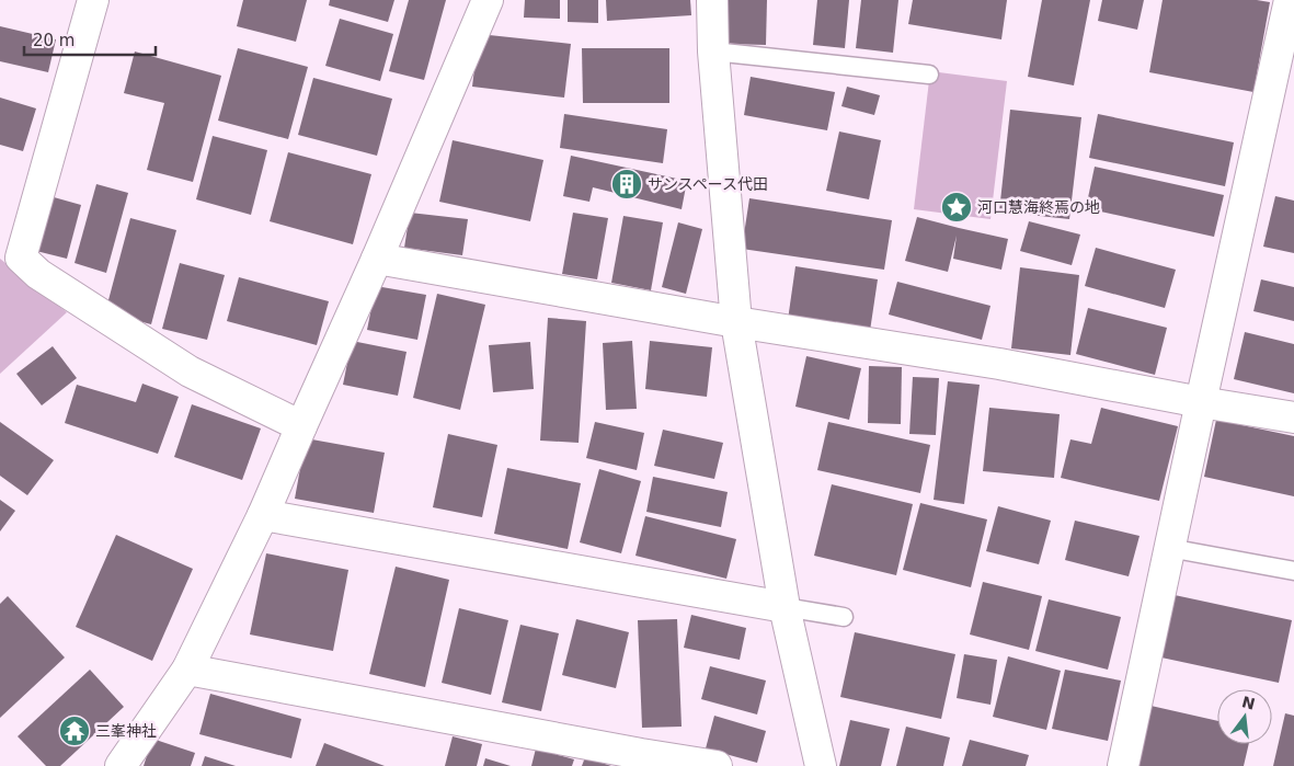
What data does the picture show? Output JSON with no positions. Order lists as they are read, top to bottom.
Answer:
{
  "places": {
    "building": ["サンスペース代田"],
    "place": ["河口慧海終焉の地"],
    "temple": ["三峯神社"]
  },
  "scale_bar": "20 m",
  "north": "top"
}
